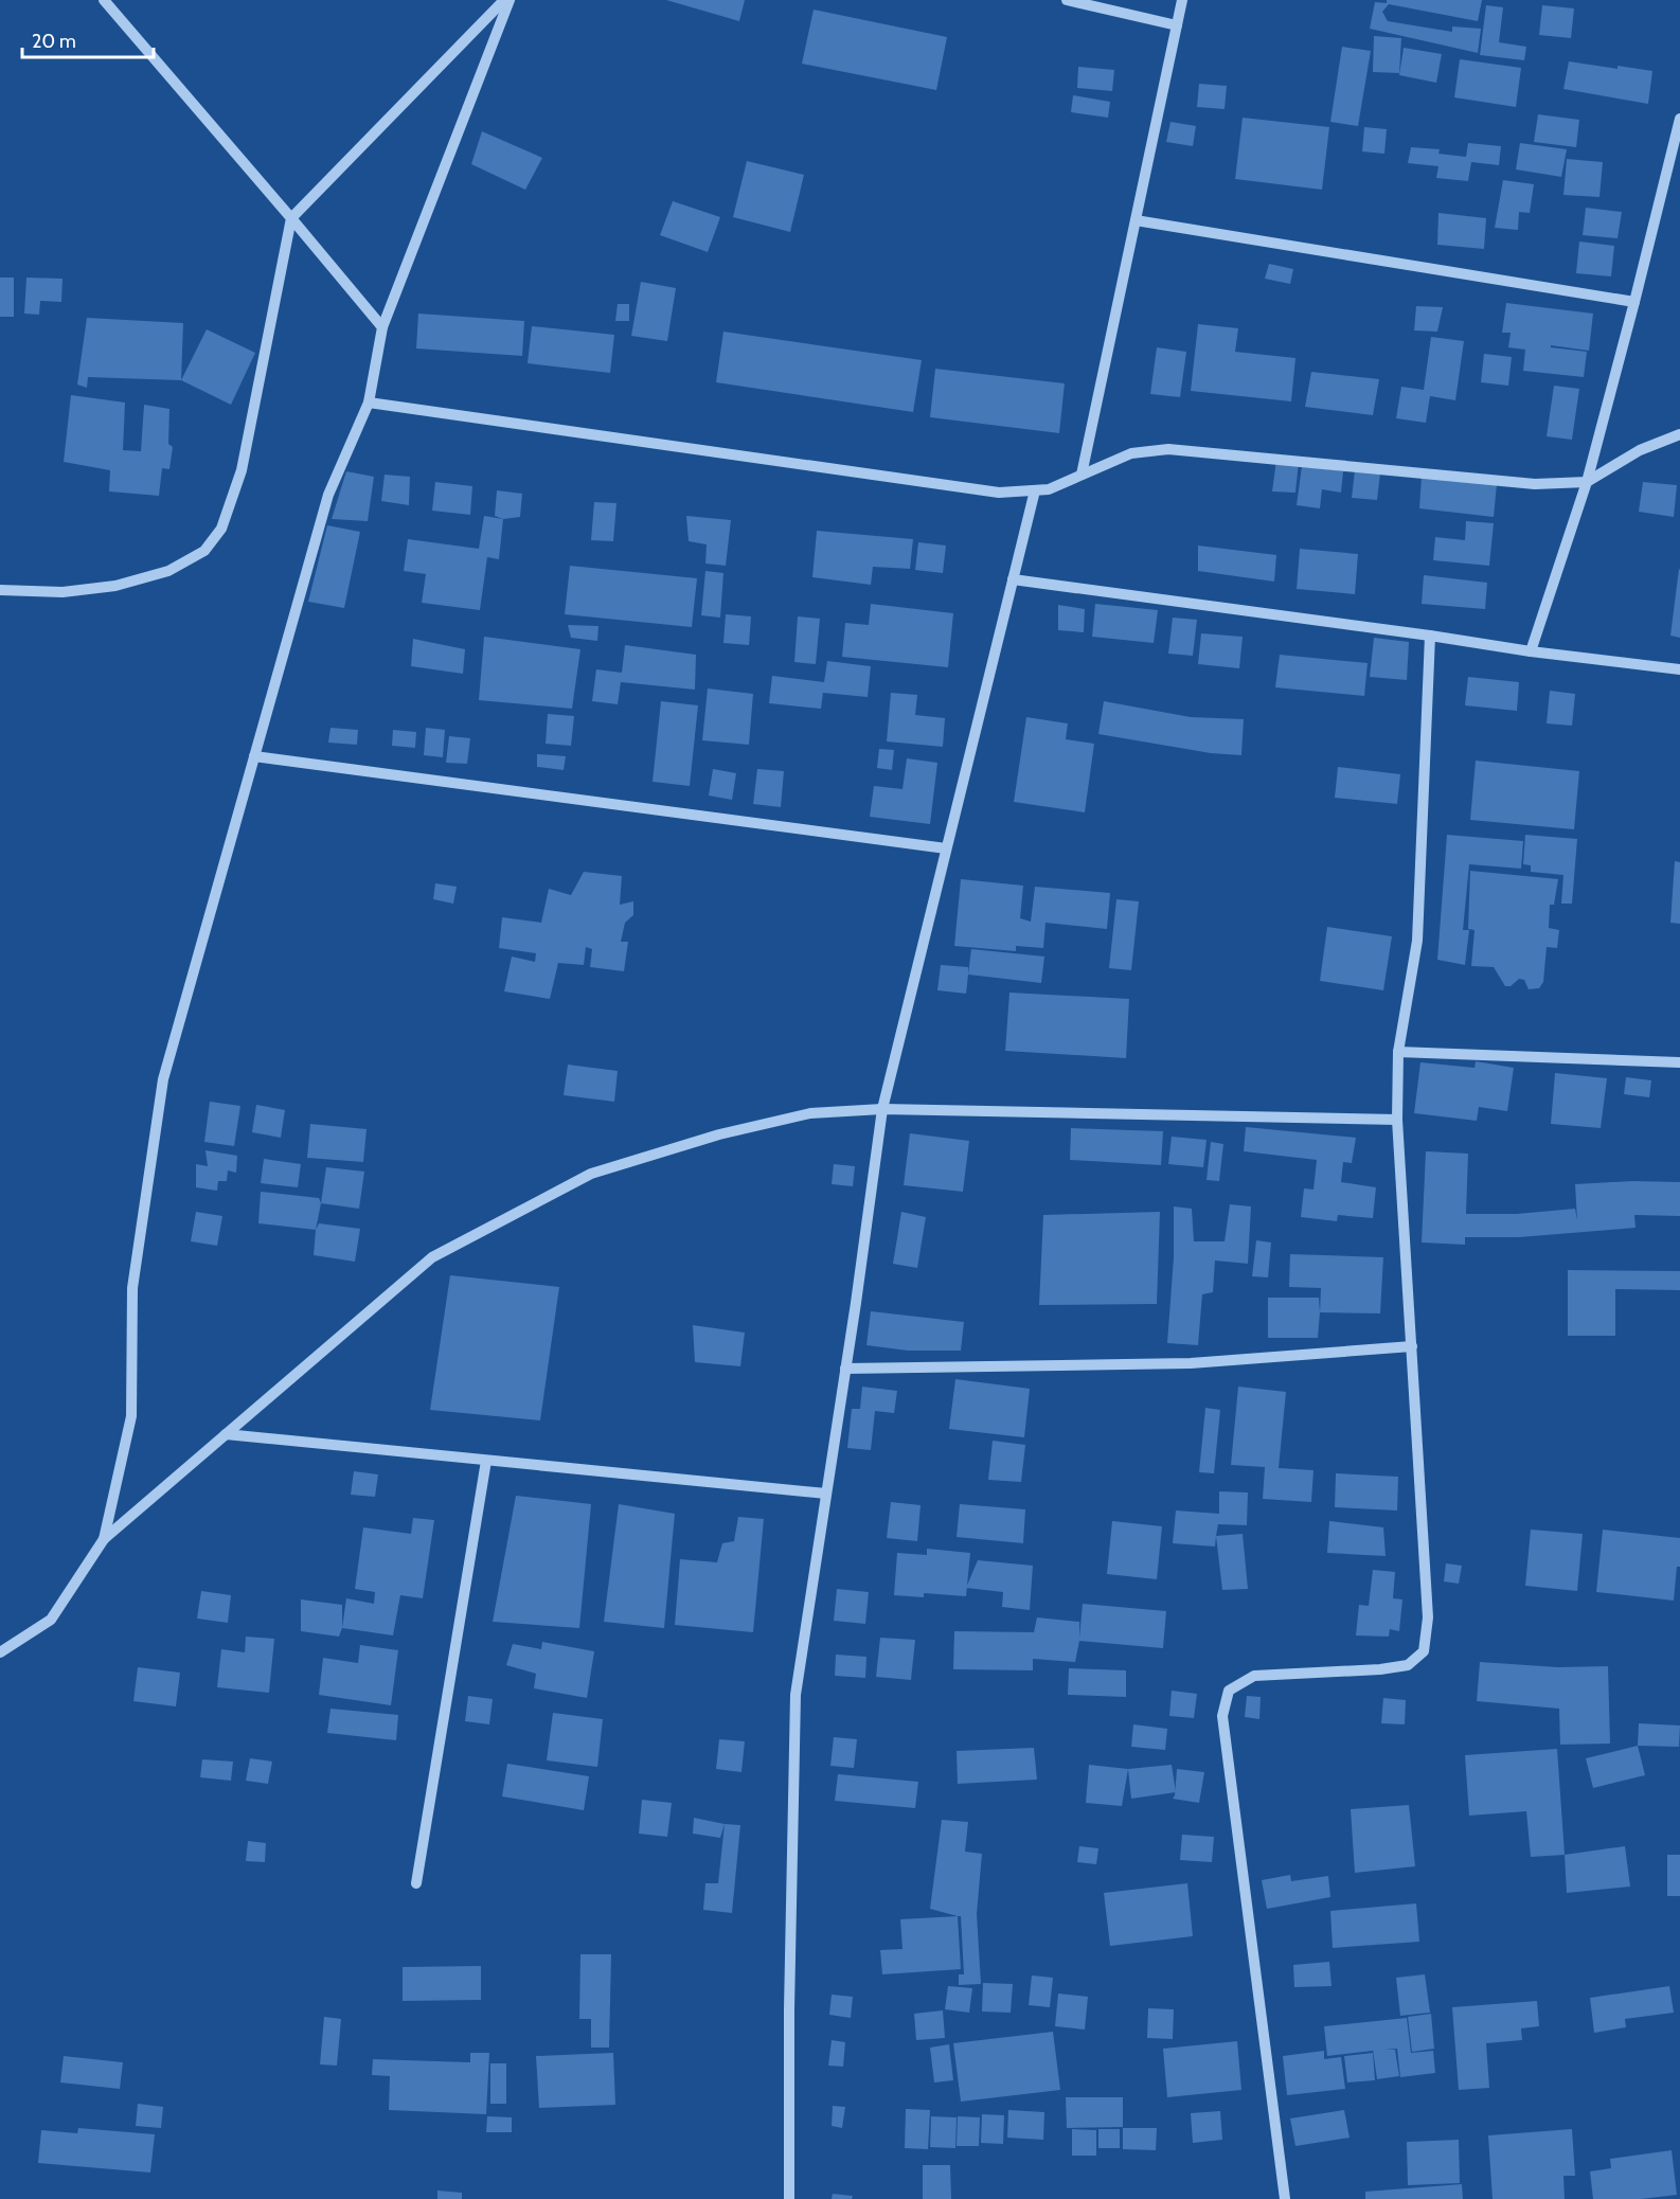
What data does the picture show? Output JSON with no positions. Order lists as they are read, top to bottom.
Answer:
{
  "scale_bar": "20 m"
}
